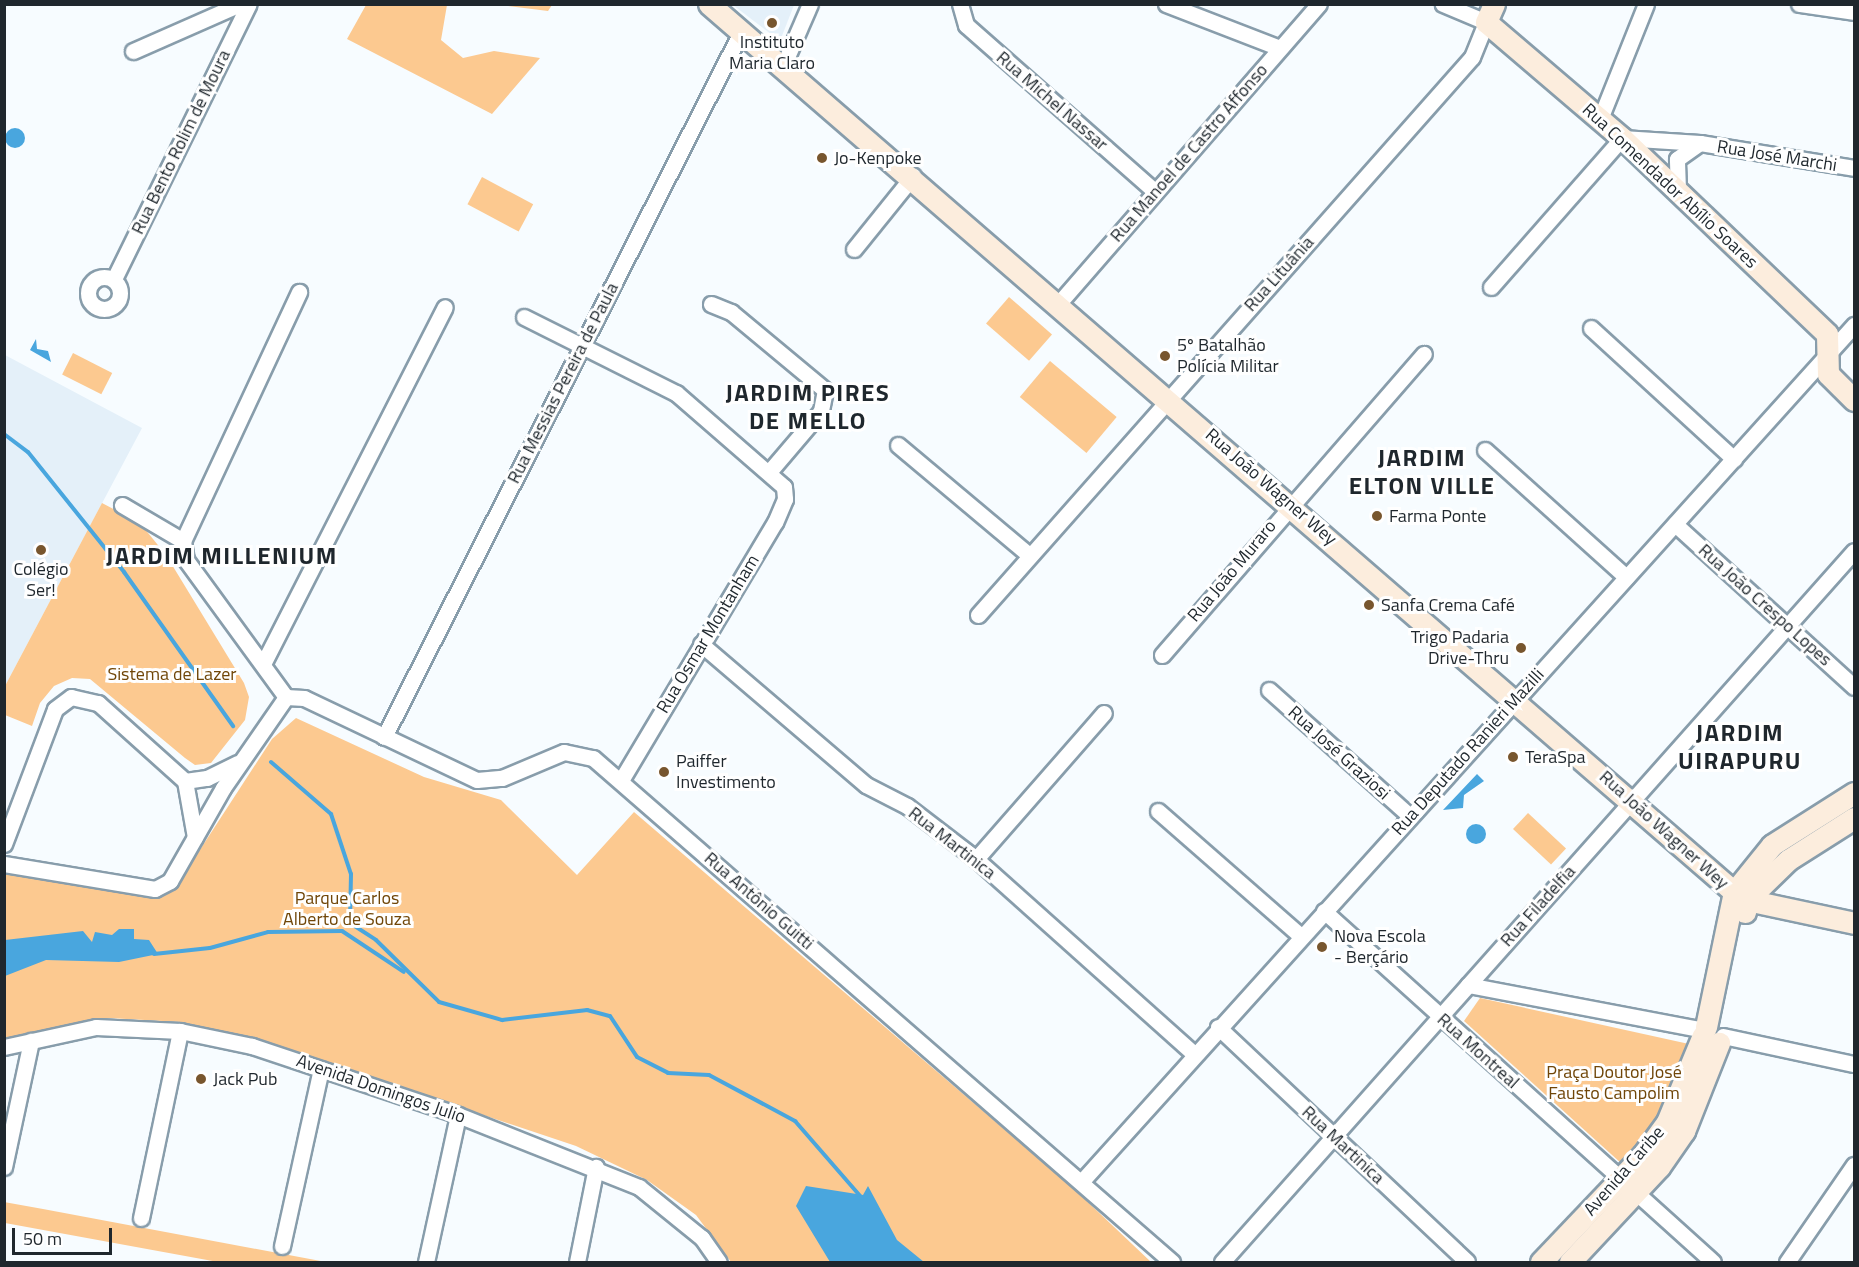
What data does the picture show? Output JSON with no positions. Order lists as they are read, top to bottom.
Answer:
{
  "streets": {
    "main road": ["Rua Comendador Abílio Soares", "Rua João Wagner Wey", "Avenida Caribe"],
    "street": [
      "Rua Michel Nassar",
      "Rua Bento Rolim de Moura",
      "Rua Manoel de Castro Affonso",
      "Rua José Marchi",
      "Rua Lituânia",
      "Rua Messias Pereira de Paula",
      "Rua João Muraro",
      "Rua João Crespo Lopes",
      "Rua Osmar Montanham",
      "Rua Deputado Ranieri Mazilli",
      "Rua José Graziosi",
      "Rua Martinica",
      "Rua Antônio Guitti",
      "Rua Filadelfia",
      "Rua Montreal",
      "Avenida Domingos Julio"
    ]
  },
  "crossings": [
    ["Rua Michel Nassar", "Rua Manoel de Castro Affonso"],
    ["Rua Manoel de Castro Affonso", "Rua João Wagner Wey"],
    ["Rua José Marchi", "Rua Comendador Abílio Soares"],
    ["Rua Comendador Abílio Soares", "Rua Lituânia"],
    ["Rua Comendador Abílio Soares", "Rua Deputado Ranieri Mazilli"],
    ["Rua Lituânia", "Rua João Wagner Wey"],
    ["Rua Messias Pereira de Paula", "Rua João Wagner Wey"],
    ["Rua Messias Pereira de Paula", "Rua Antônio Guitti"],
    ["Rua João Wagner Wey", "Rua João Muraro"],
    ["Rua João Wagner Wey", "Rua Deputado Ranieri Mazilli"],
    ["Rua João Wagner Wey", "Rua Filadelfia"],
    ["Rua João Wagner Wey", "Avenida Caribe"],
    ["Rua João Crespo Lopes", "Rua Deputado Ranieri Mazilli"],
    ["Rua João Crespo Lopes", "Rua Filadelfia"],
    ["Rua Osmar Montanham", "Rua Martinica"],
    ["Rua Osmar Montanham", "Rua Antônio Guitti"],
    ["Rua Deputado Ranieri Mazilli", "Rua José Graziosi"],
    ["Rua Deputado Ranieri Mazilli", "Rua Martinica"],
    ["Rua Deputado Ranieri Mazilli", "Rua Antônio Guitti"],
    ["Rua Deputado Ranieri Mazilli", "Rua Montreal"],
    ["Rua Martinica", "Rua Filadelfia"],
    ["Rua Filadelfia", "Rua Montreal"],
    ["Rua Montreal", "Avenida Caribe"]
  ],
  "districts": [
    "JARDIM PIRES DE MELLO",
    "JARDIM ELTON VILLE",
    "JARDIM MILLENIUM",
    "JARDIM UIRAPURU"
  ],
  "parks": ["Sistema de Lazer", "Parque Carlos Alberto de Souza", "Praça Doutor José Fausto Campolim"],
  "places": [
    "Instituto Maria Claro",
    "Jo-Kenpoke",
    "5º Batalhão Polícia Militar",
    "Farma Ponte",
    "Colégio Ser!",
    "Sanfa Crema Café",
    "Trigo Padaria Drive-Thru",
    "TeraSpa",
    "Paiffer Investimento",
    "Nova Escola - Berçário",
    "Jack Pub"
  ],
  "scale_bar": "50 m"
}
